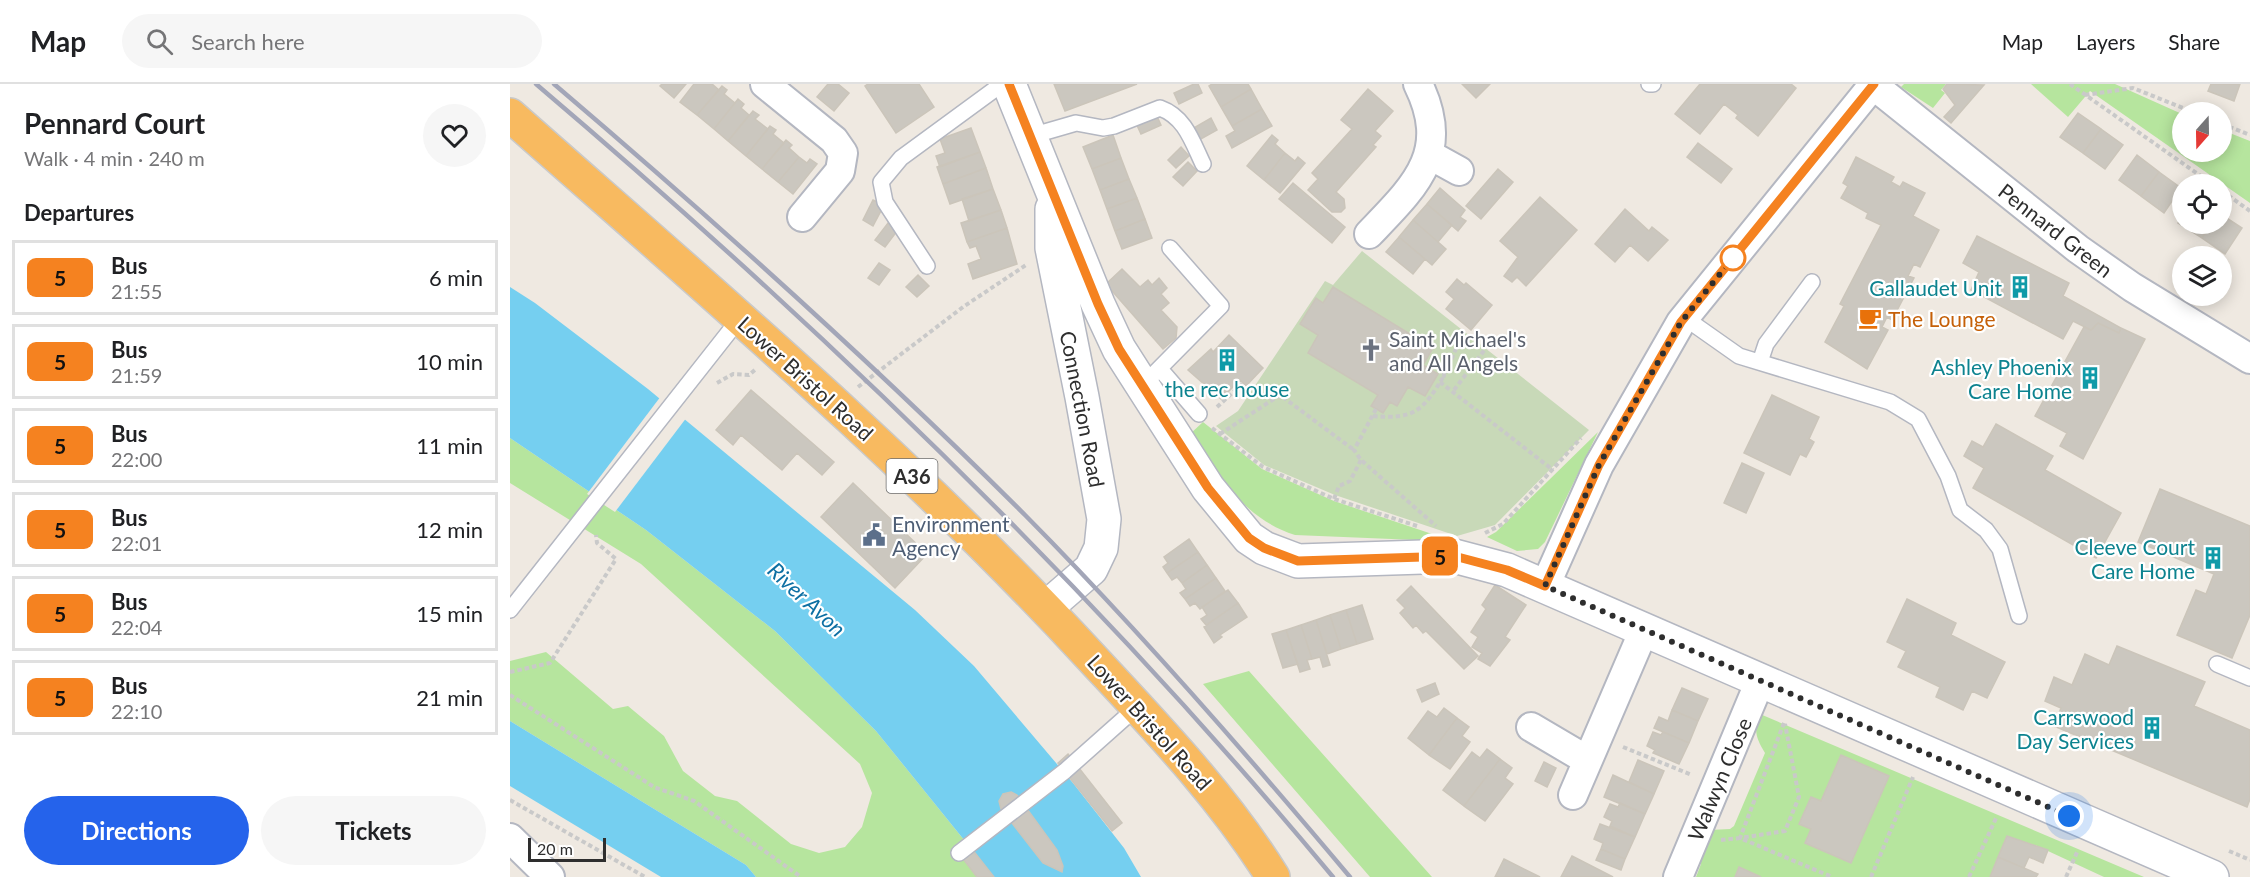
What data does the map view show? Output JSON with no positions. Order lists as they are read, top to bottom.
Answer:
{
  "streets": {
    "highway": ["Lower Bristol Road", "A36"],
    "street": ["Pennard Green", "Connection Road", "Walwyn Close"]
  },
  "crossings": [
    ["Lower Bristol Road", "Connection Road"]
  ],
  "water": ["River Avon"],
  "places": {
    "building": [
      "Gallaudet Unit",
      "the rec house",
      "Ashley Phoenix Care Home",
      "Cleeve Court Care Home",
      "Carrswood Day Services"
    ],
    "cafe": ["The Lounge"],
    "church": ["Saint Michael's and All Angels"],
    "public building": ["Environment Agency"]
  },
  "lines": ["bus line 5"],
  "scale_bar": "20 m",
  "north": "bottom",
  "page": {
    "header": "Map",
    "search": "Search here",
    "nav": ["Map", "Layers", "Share"],
    "heading": [
      ["Pennard Court", "Walk · 4 min · 240 m"],
      "Departures"
    ],
    "on_map": "5",
    "list": [
      {
        "mark": "5",
        "name": "Bus",
        "note": "21:55",
        "value": "6 min"
      },
      {
        "mark": "5",
        "name": "Bus",
        "note": "21:59",
        "value": "10 min"
      },
      {
        "mark": "5",
        "name": "Bus",
        "note": "22:00",
        "value": "11 min"
      },
      {
        "mark": "5",
        "name": "Bus",
        "note": "22:01",
        "value": "12 min"
      },
      {
        "mark": "5",
        "name": "Bus",
        "note": "22:04",
        "value": "15 min"
      },
      {
        "mark": "5",
        "name": "Bus",
        "note": "22:10",
        "value": "21 min"
      }
    ],
    "buttons": ["Directions", "Tickets"],
    "scale": "20 m"
  }
}
